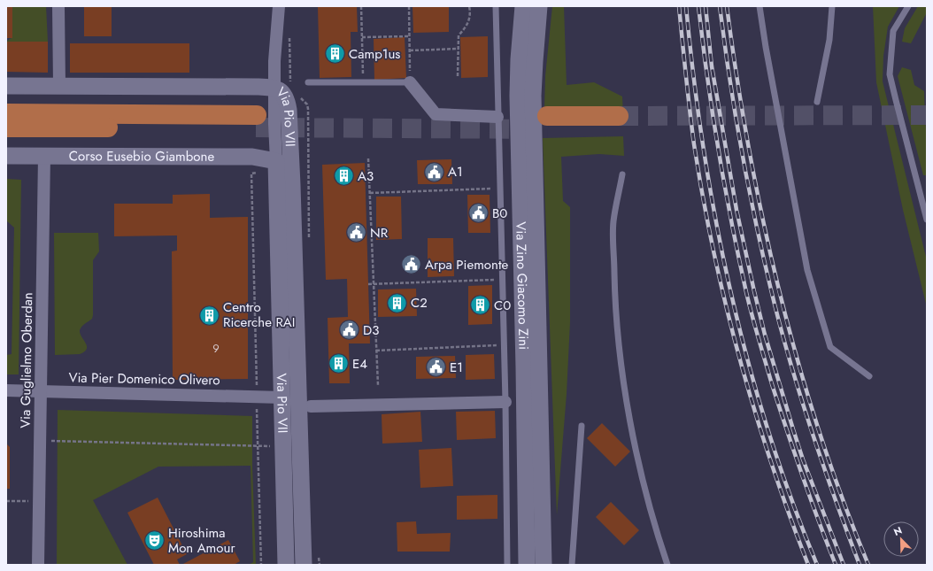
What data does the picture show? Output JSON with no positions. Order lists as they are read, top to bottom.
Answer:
{
  "streets": {
    "street": [
      "Via Pio VII",
      "Corso Eusebio Giambone",
      "Via Zino Giacomo Zini",
      "Via Guglielmo Oberdan",
      "Via Pier Domenico Olivero"
    ]
  },
  "crossings": [
    ["Via Pio VII", "Corso Eusebio Giambone"],
    ["Via Pio VII", "Via Pier Domenico Olivero"],
    ["Corso Eusebio Giambone", "Via Guglielmo Oberdan"],
    ["Via Guglielmo Oberdan", "Via Pier Domenico Olivero"]
  ],
  "places": {
    "building": [
      "Camp1us",
      "A3",
      "C2",
      "C0",
      "Centro Ricerche RAI",
      "E4"
    ],
    "public building": [
      "A1",
      "B0",
      "NR",
      "Arpa Piemonte",
      "D3",
      "E1"
    ],
    "theatre": ["Hiroshima Mon Amour"]
  },
  "house_numbers": ["9"],
  "north": "top left"
}
